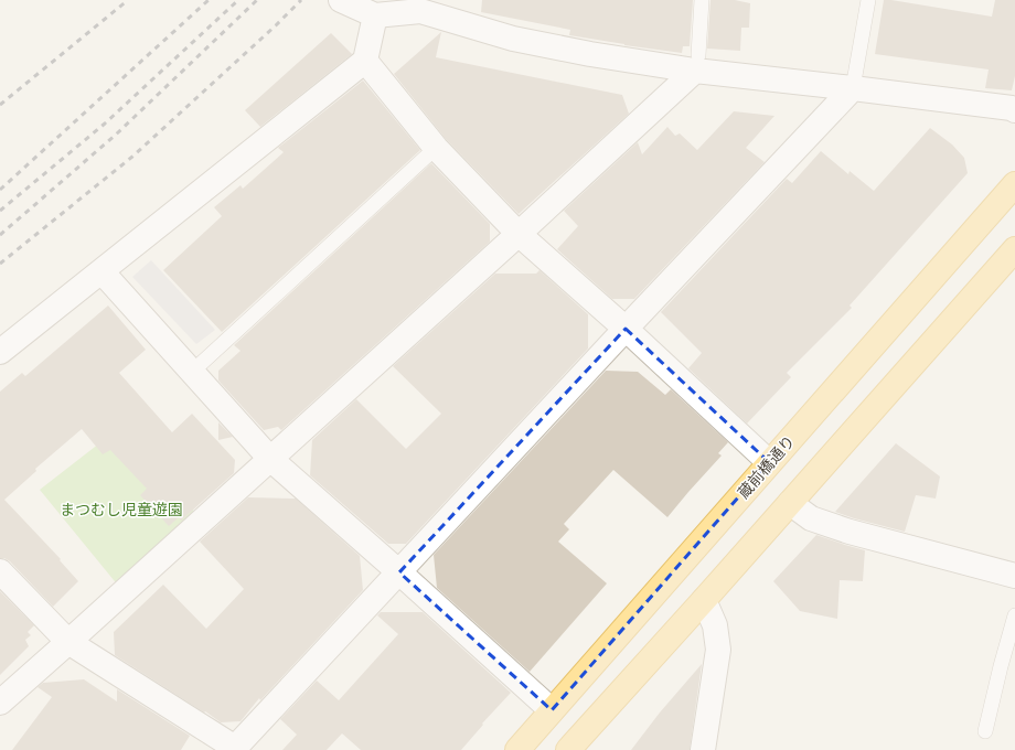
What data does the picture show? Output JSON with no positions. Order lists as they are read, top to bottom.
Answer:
{
  "streets": {
    "main road": ["蔵前橋通り"]
  },
  "parks": ["まつむし児童遊園"]
}
